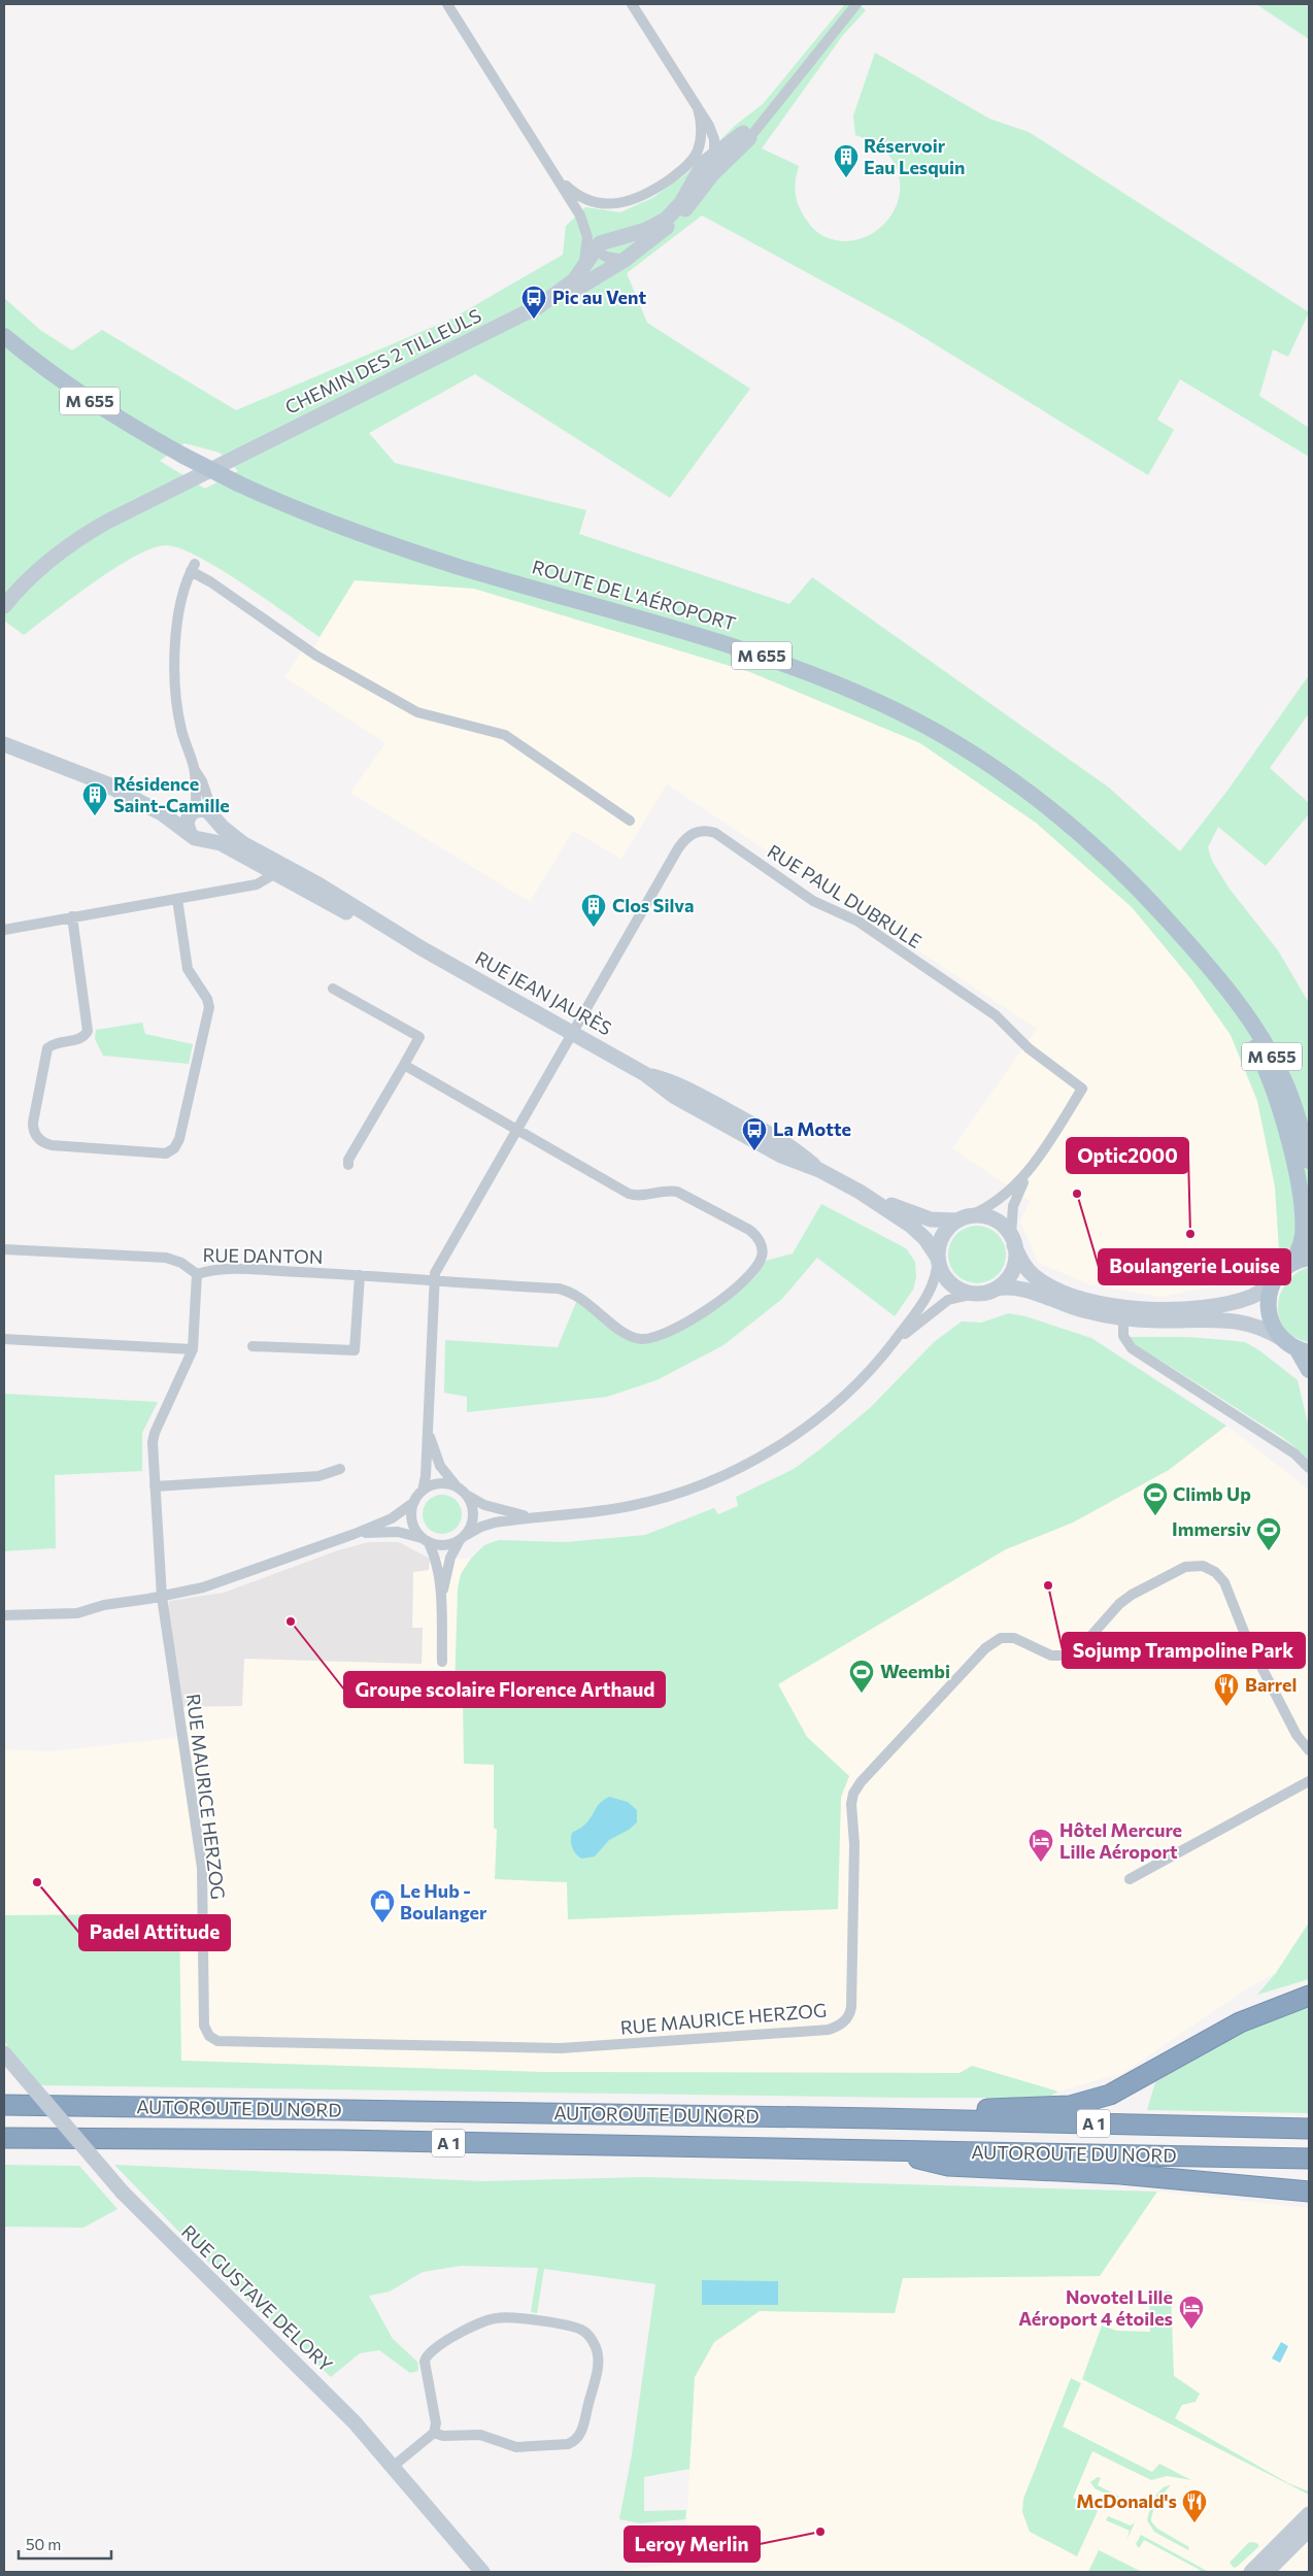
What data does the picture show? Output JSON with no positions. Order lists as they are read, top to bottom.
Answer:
{
  "streets": {
    "highway": ["AUTOROUTE DU NORD", "A 1"],
    "main road": [
      "CHEMIN DES 2 TILLEULS",
      "M 655",
      "ROUTE DE L'AÉROPORT",
      "RUE JEAN JAURÈS",
      "RUE GUSTAVE DELORY"
    ],
    "street": ["RUE PAUL DUBRULE", "RUE DANTON", "RUE MAURICE HERZOG"]
  },
  "crossings": [
    ["RUE PAUL DUBRULE", "RUE JEAN JAURÈS"]
  ],
  "places": {
    "building": ["Réservoir Eau Lesquin", "Résidence Saint-Camille", "Clos Silva"],
    "bus stop": ["Pic au Vent", "La Motte"],
    "other": [
      "Boulangerie Louise",
      "Optic2000",
      "Sojump Trampoline Park",
      "Groupe scolaire Florence Arthaud",
      "Padel Attitude",
      "Leroy Merlin"
    ],
    "sports": ["Climb Up", "Immersiv", "Weembi"],
    "restaurant": ["Barrel", "McDonald's"],
    "hotel": ["Hôtel Mercure Lille Aéroport", "Novotel Lille Aéroport 4 étoiles"],
    "shop": ["Le Hub - Boulanger"]
  },
  "scale_bar": "50 m"
}
